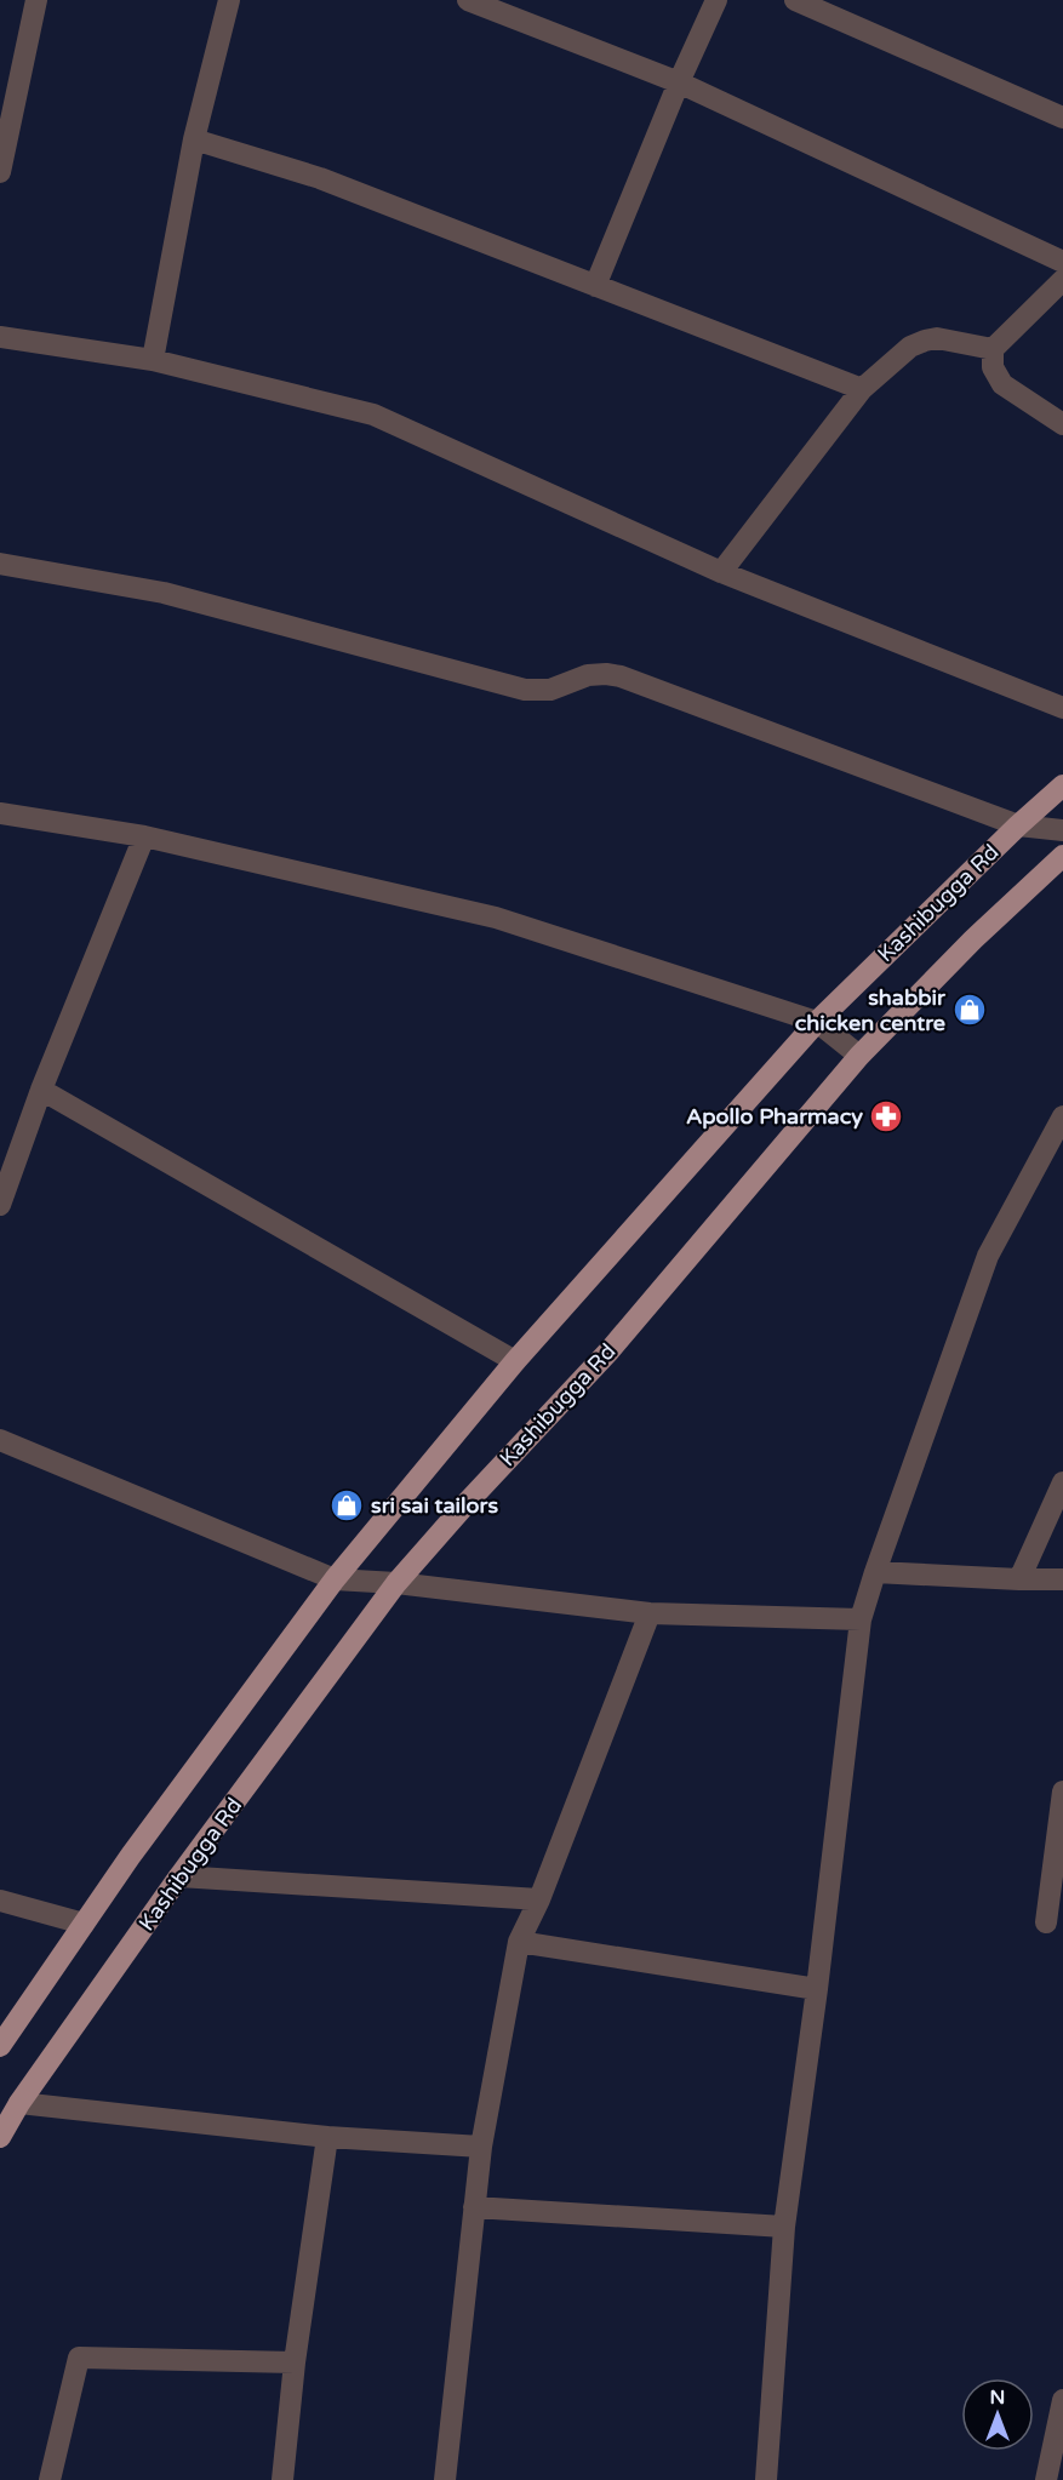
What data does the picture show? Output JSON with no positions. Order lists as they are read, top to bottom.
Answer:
{
  "streets": {
    "main road": ["Kashibugga Rd"]
  },
  "places": {
    "shop": ["shabbir chicken centre", "sri sai tailors"],
    "pharmacy": ["Apollo Pharmacy"]
  },
  "north": "top"
}
